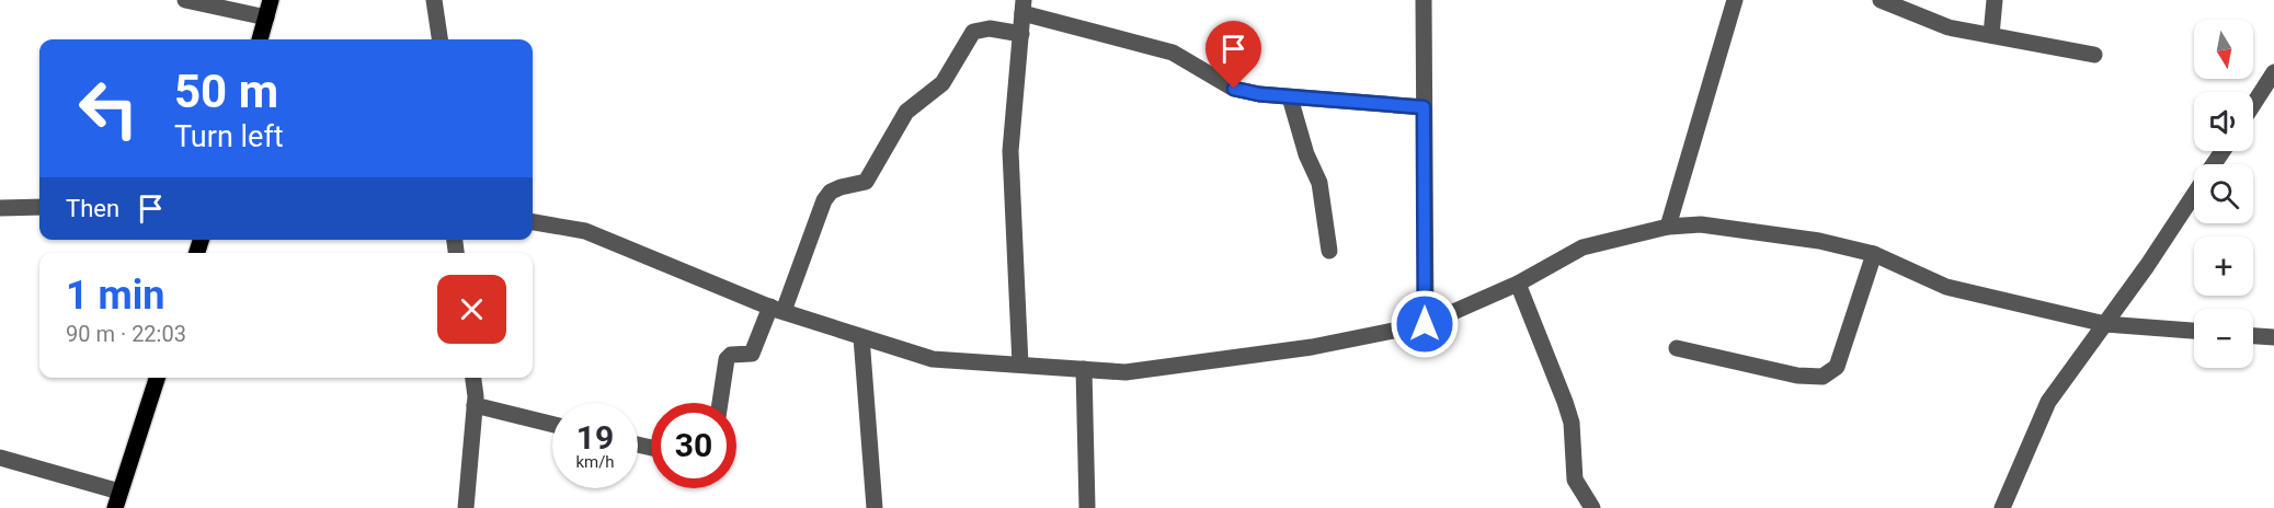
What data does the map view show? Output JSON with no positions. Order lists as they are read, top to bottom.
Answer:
{
  "north": "bottom",
  "page": {
    "map_buttons": ["+", "−"],
    "turn": ["50 m", "Turn left"],
    "then": "Then",
    "heading": ["1 min", "90 m · 22:03"],
    "speed": "19 km/h",
    "limit": "30"
  }
}
